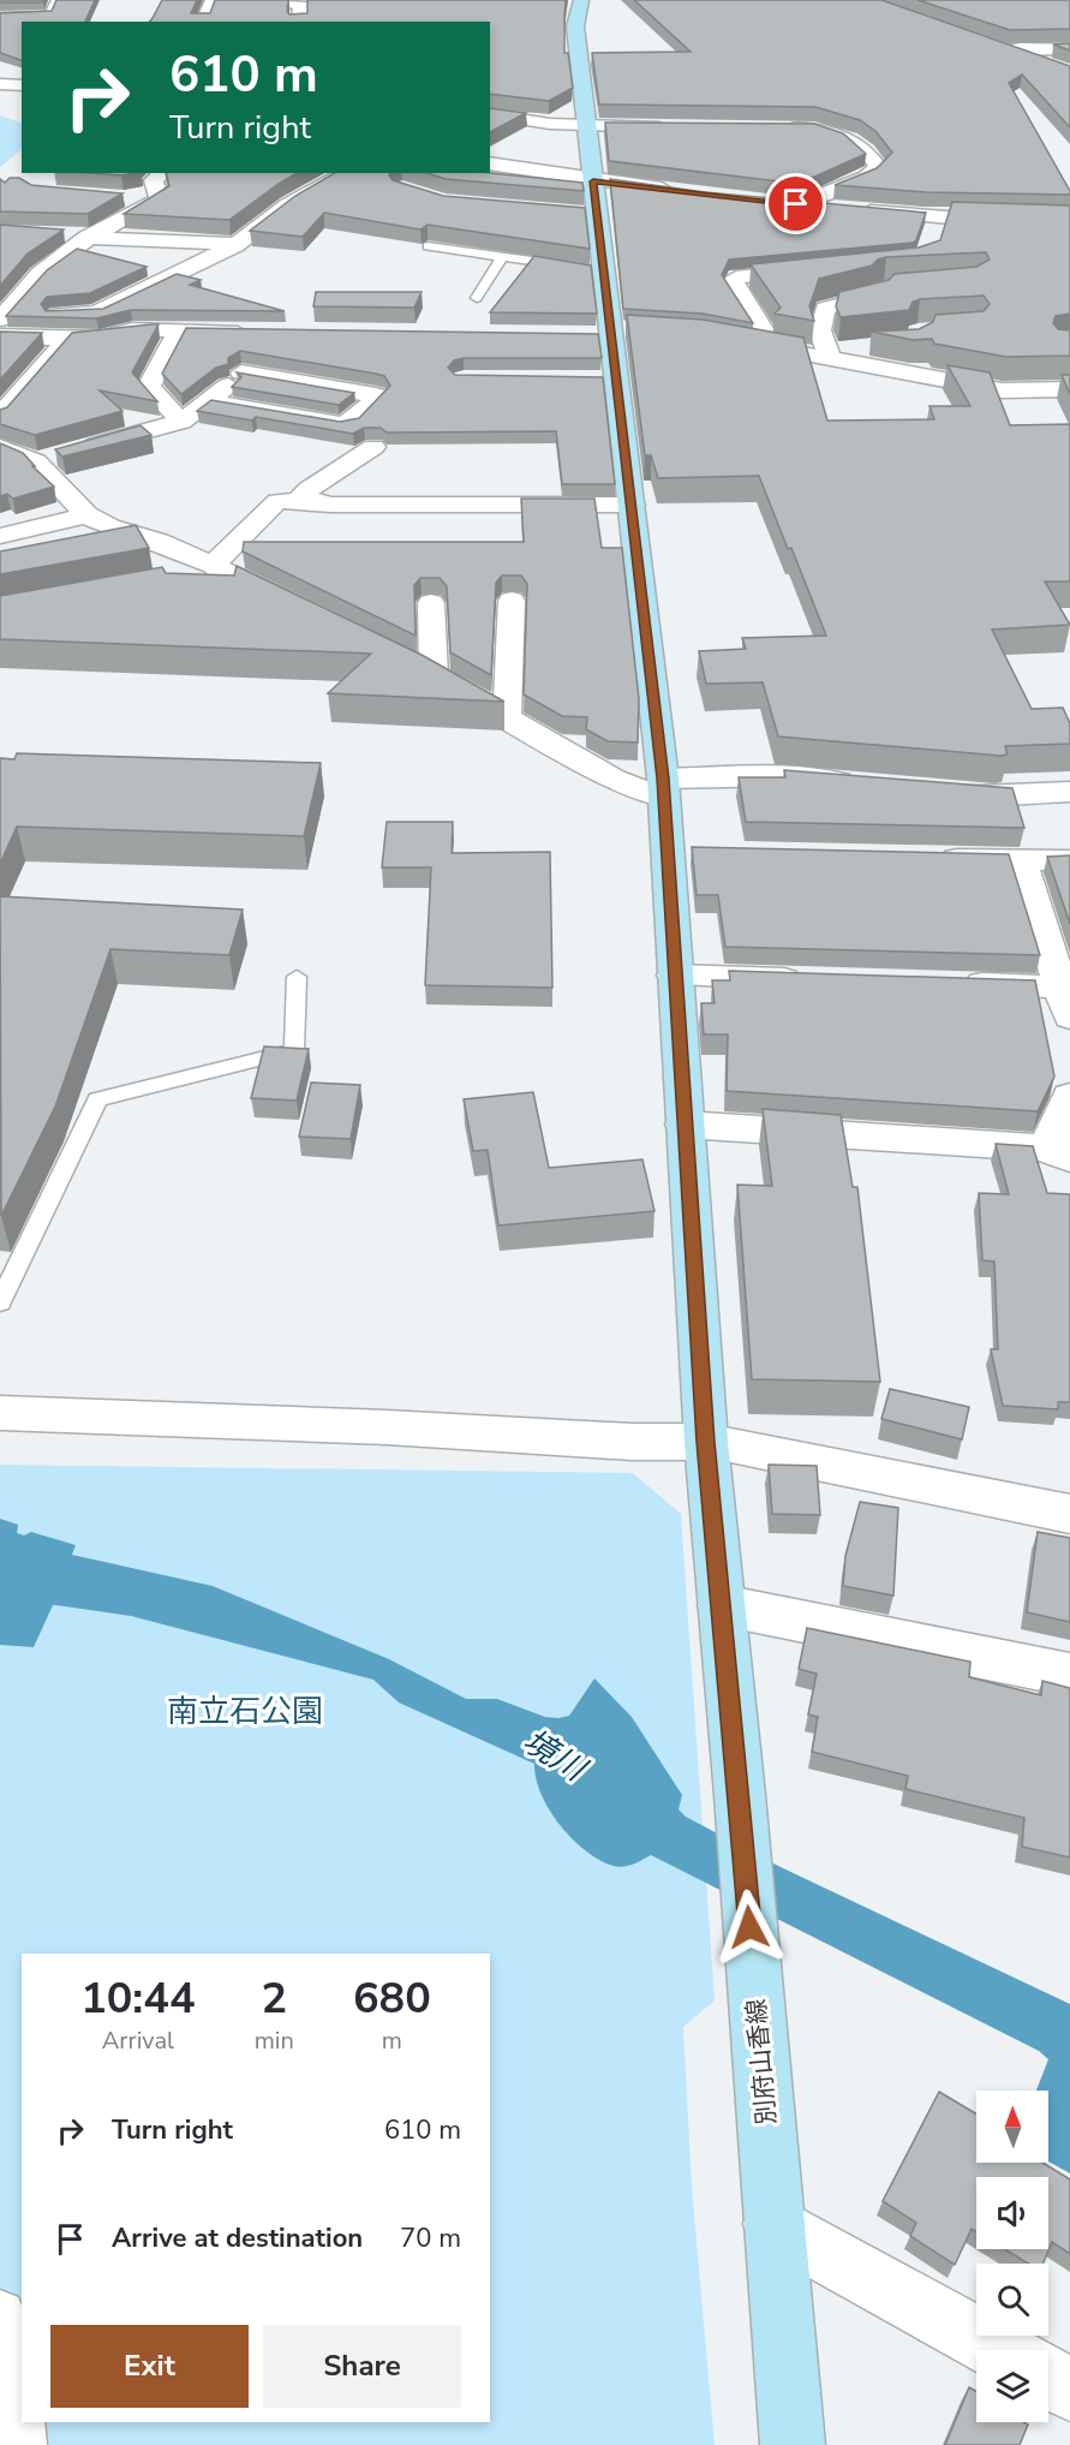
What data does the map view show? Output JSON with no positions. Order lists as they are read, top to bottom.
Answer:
{
  "streets": {
    "main road": ["別府山香線"]
  },
  "water": ["境川"],
  "parks": ["南立石公園"],
  "north": "top",
  "page": {
    "turn": ["610 m", "Turn right"],
    "eta": [
      "10:44",
      "Arrival",
      "2",
      "min",
      "680",
      "m"
    ],
    "list": [
      {
        "name": "Turn right",
        "value": "610 m"
      },
      {
        "name": "Arrive at destination",
        "value": "70 m"
      }
    ],
    "buttons": ["Exit", "Share"]
  }
}
